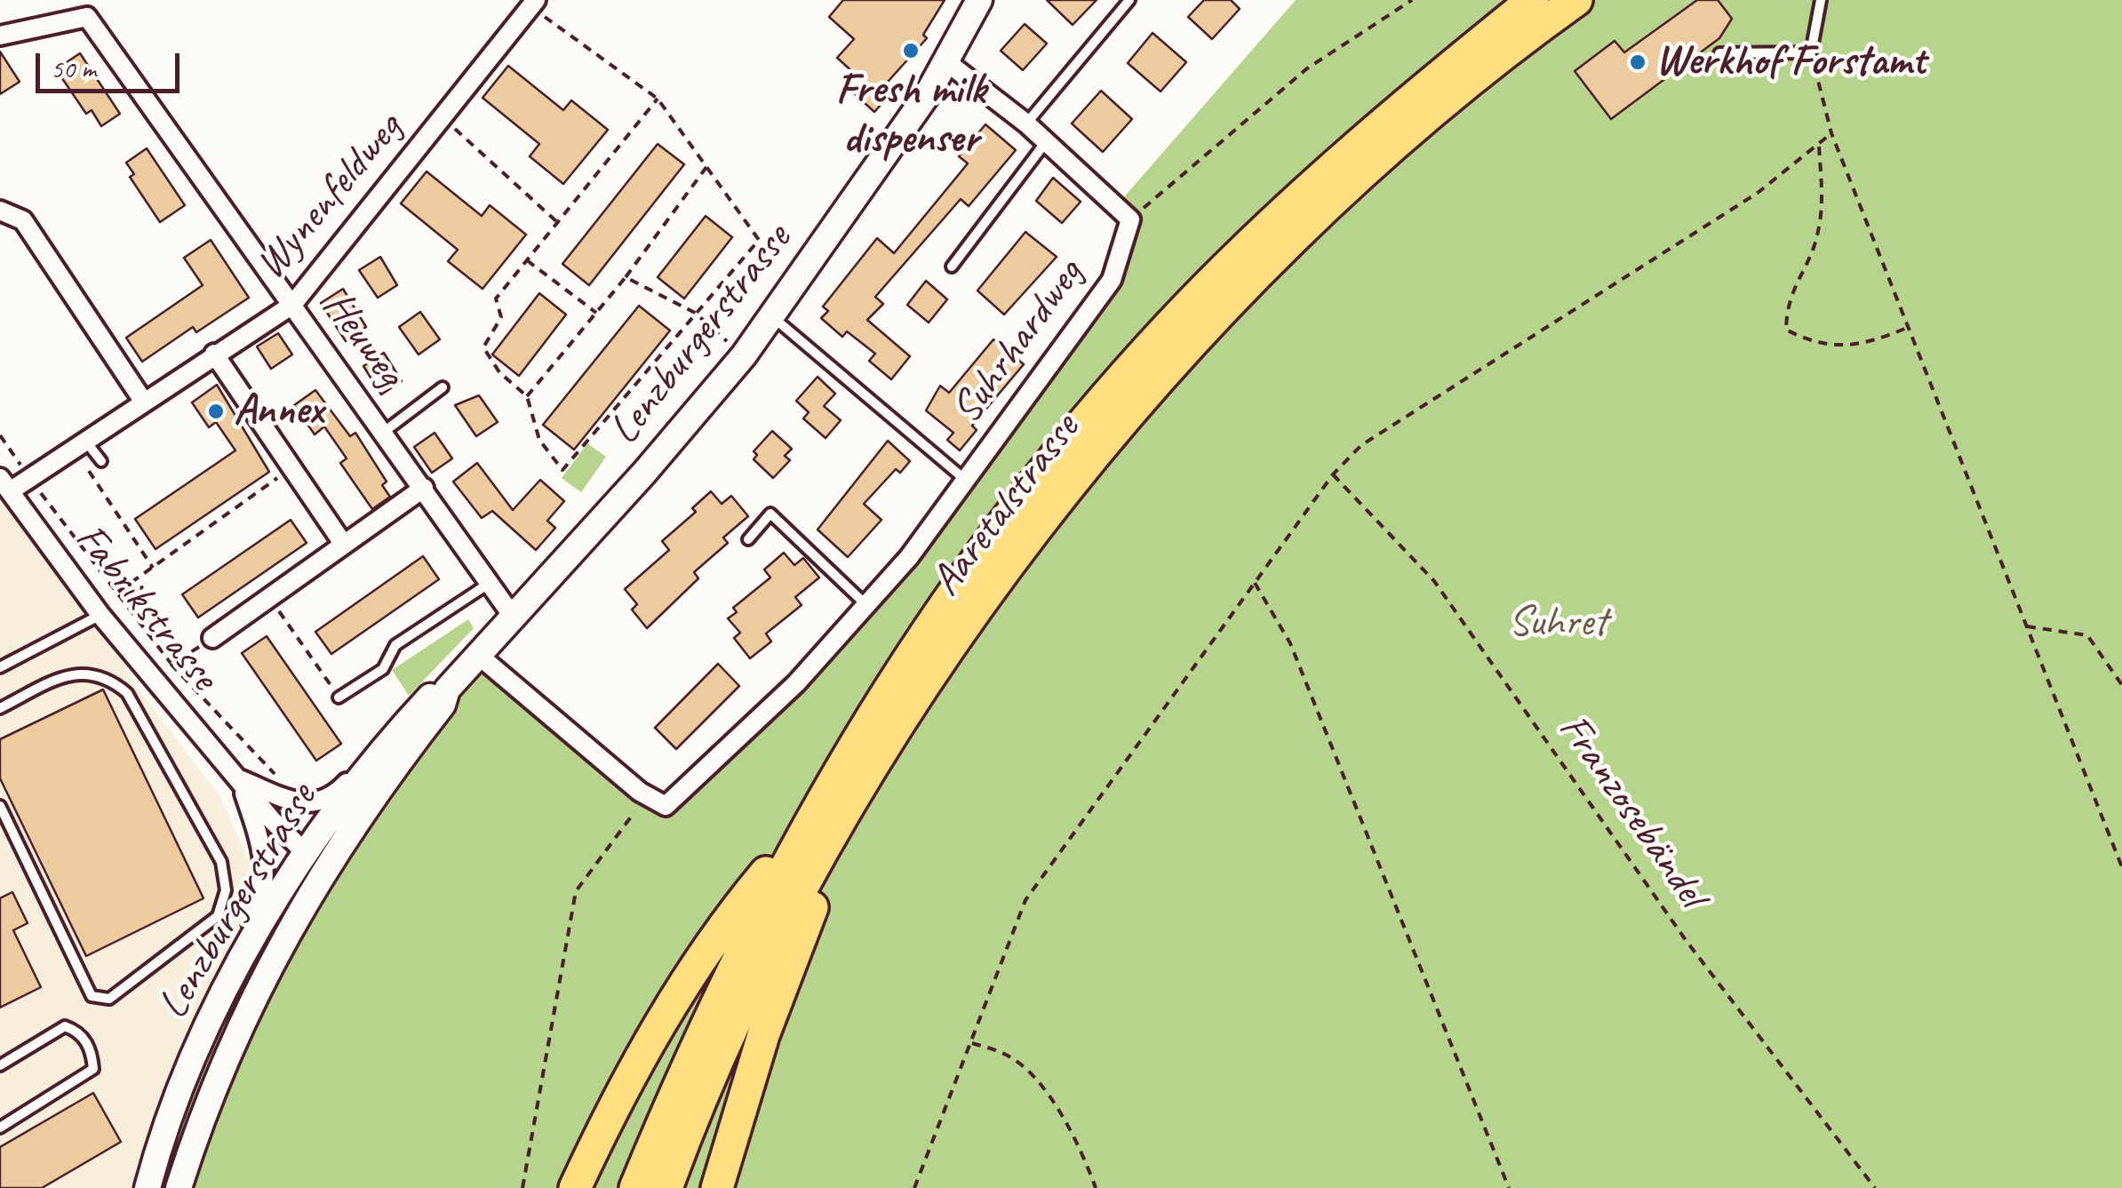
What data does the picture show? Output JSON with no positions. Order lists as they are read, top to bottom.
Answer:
{
  "streets": {
    "highway": ["Aaretalstrasse"],
    "main road": ["Lenzburgerstrasse"],
    "street": [
      "Wynenfeldweg",
      "Heuweg",
      "Suhrhardweg",
      "Fabrikstrasse"
    ],
    "path": ["Franzosebändel"]
  },
  "crossings": [
    ["Wynenfeldweg", "Heuweg"],
    ["Wynenfeldweg", "Fabrikstrasse"],
    ["Lenzburgerstrasse", "Heuweg"],
    ["Lenzburgerstrasse", "Fabrikstrasse"]
  ],
  "parks": ["Suhret"],
  "places": ["Fresh milk dispenser", "Werkhof Forstamt", "Annex"],
  "scale_bar": "50 m"
}
